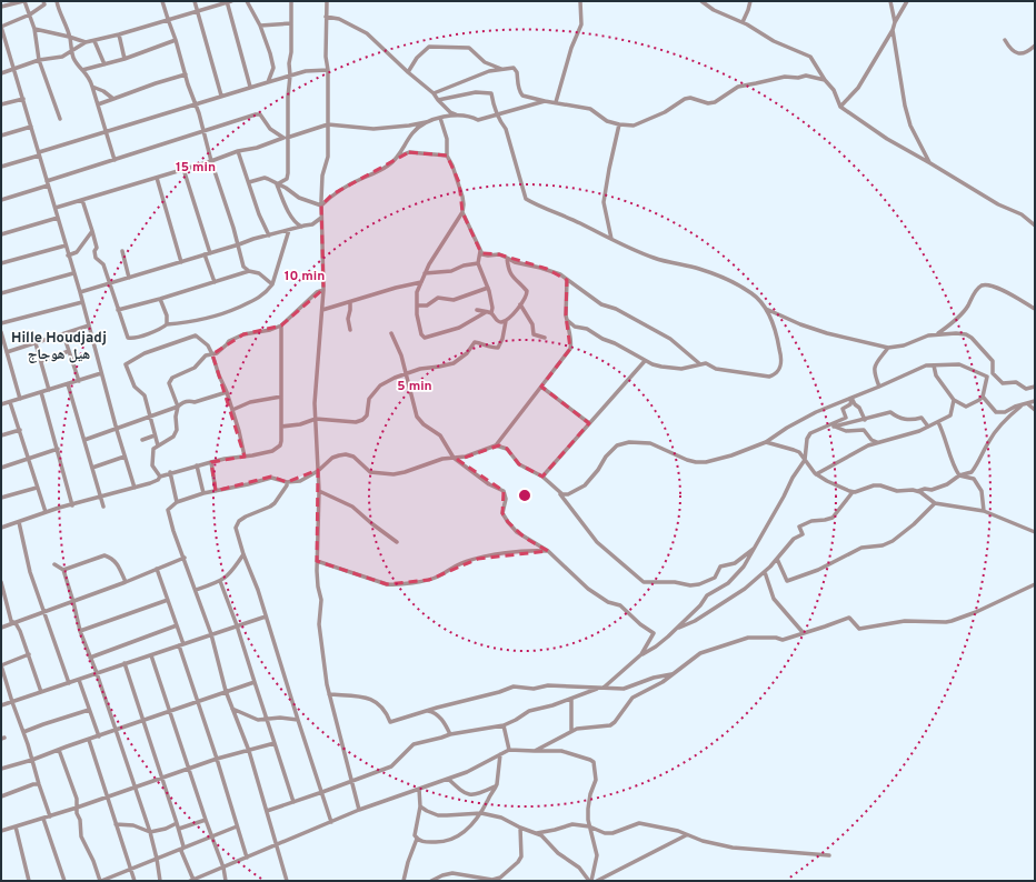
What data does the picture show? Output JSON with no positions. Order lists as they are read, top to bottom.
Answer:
{
  "districts": ["Hille Houdjadj هيل هوجاج"],
  "rings": ["15 min", "10 min", "5 min"]
}
